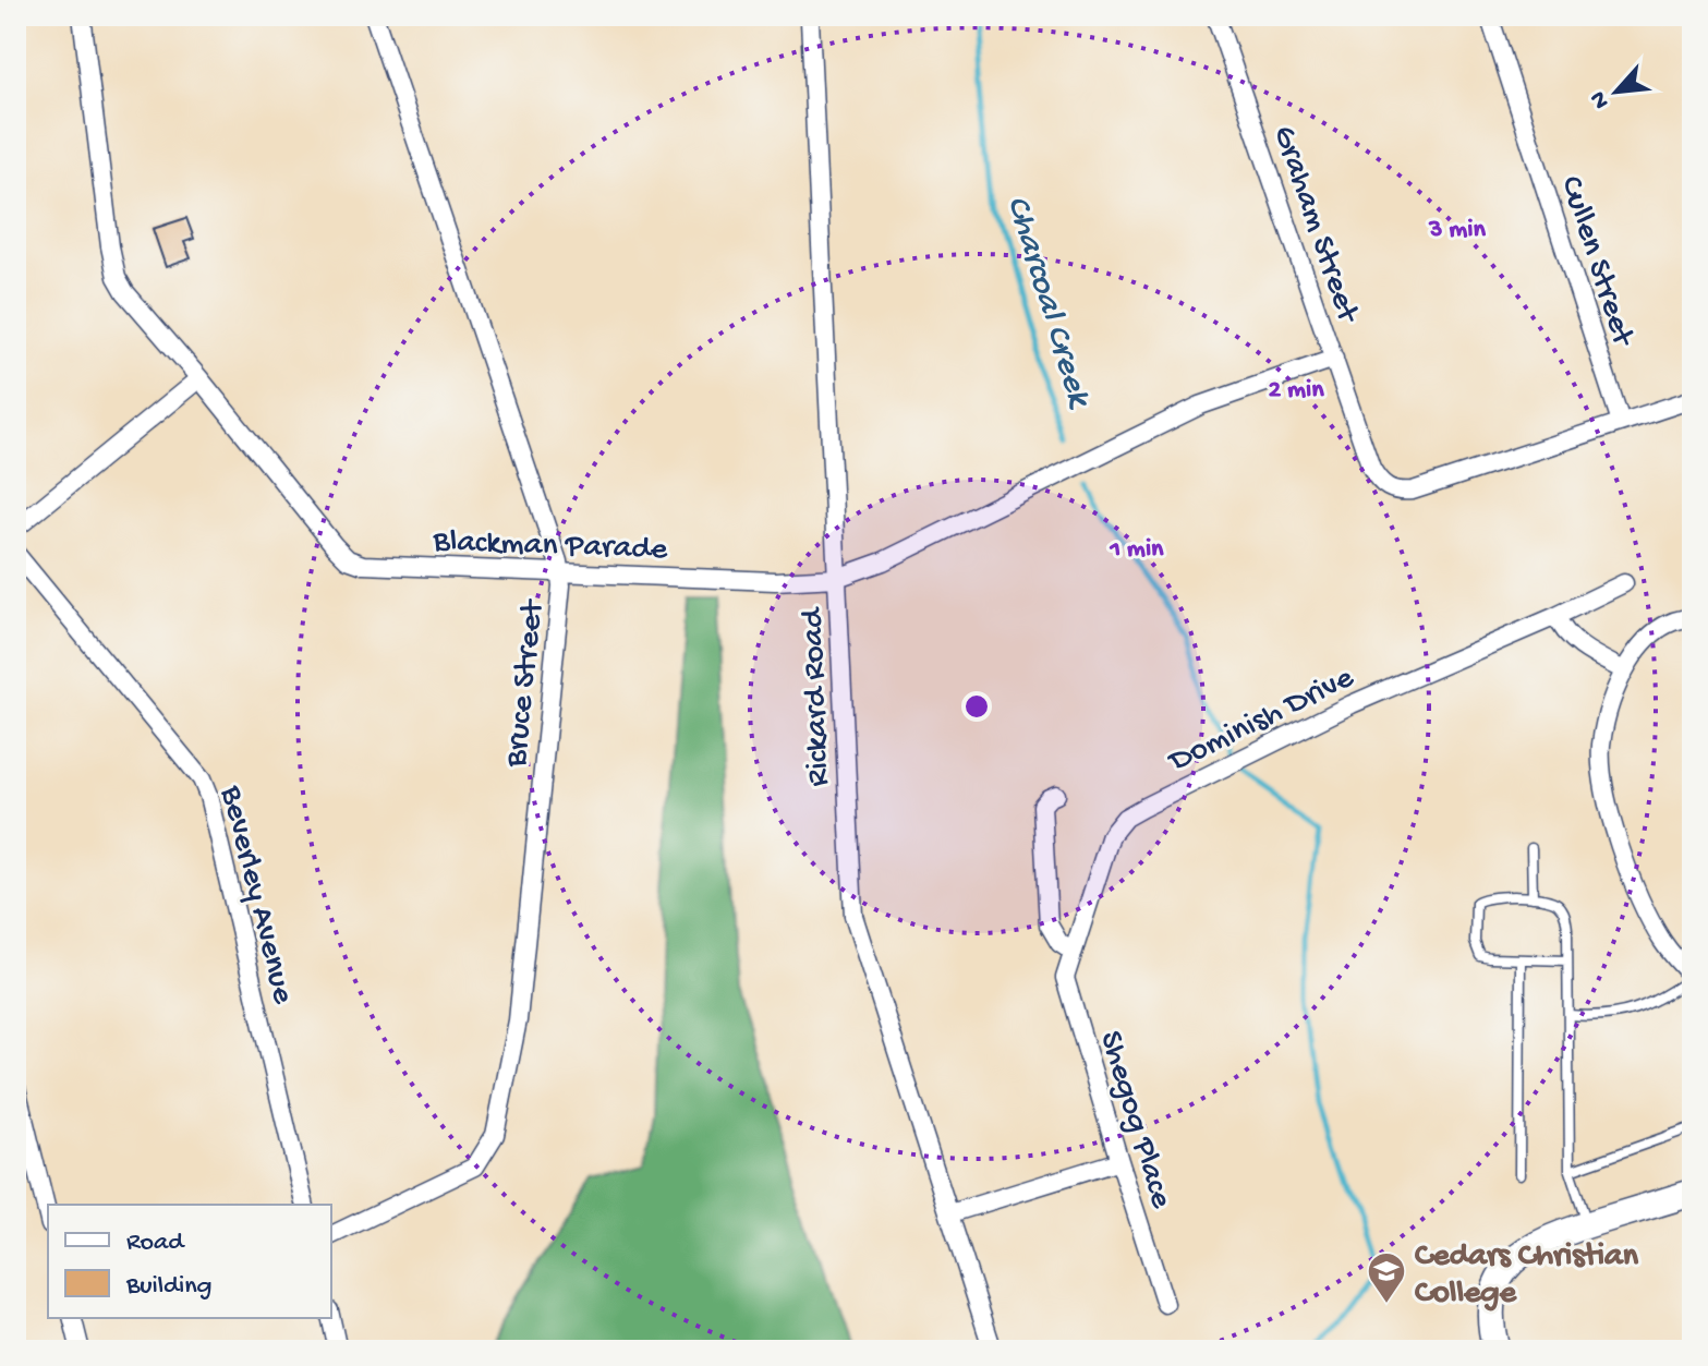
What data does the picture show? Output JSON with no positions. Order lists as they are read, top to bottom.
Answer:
{
  "streets": {
    "street": [
      "Graham Street",
      "Cullen Street",
      "Blackman Parade",
      "Bruce Street",
      "Rickard Road",
      "Dominish Drive",
      "Beverley Avenue",
      "Shegog Place"
    ]
  },
  "crossings": [
    ["Graham Street", "Cullen Street"],
    ["Graham Street", "Blackman Parade"],
    ["Blackman Parade", "Bruce Street"],
    ["Blackman Parade", "Rickard Road"],
    ["Dominish Drive", "Shegog Place"]
  ],
  "water": ["Charcoal Creek"],
  "places": {
    "school or university": ["Cedars Christian College"]
  },
  "legend": ["Road", "Building"],
  "north": "bottom left",
  "rings": ["3 min", "2 min", "1 min"]
}
